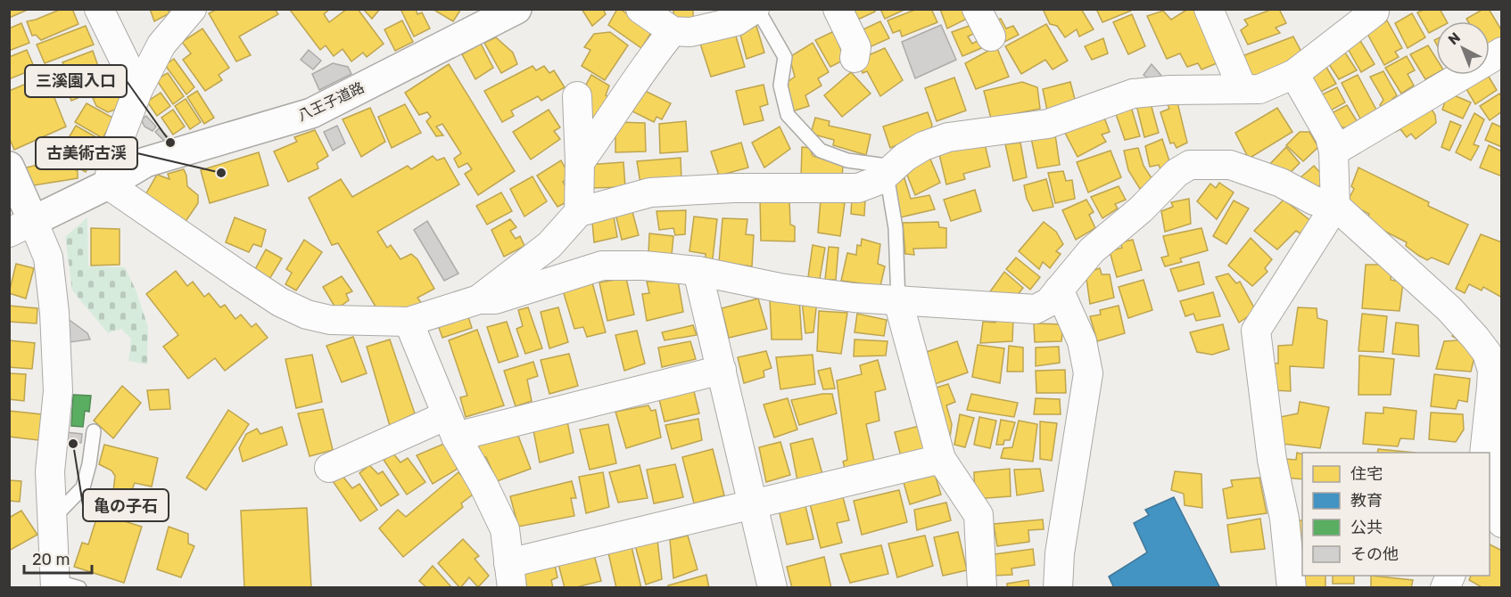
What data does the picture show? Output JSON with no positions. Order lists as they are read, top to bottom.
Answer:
{
  "streets": {
    "street": ["八王子道路"]
  },
  "places": ["三溪園入口", "古美術古渓", "亀の子石"],
  "legend": [
    "住宅",
    "教育",
    "公共",
    "その他"
  ],
  "scale_bar": "20 m",
  "north": "top left"
}
